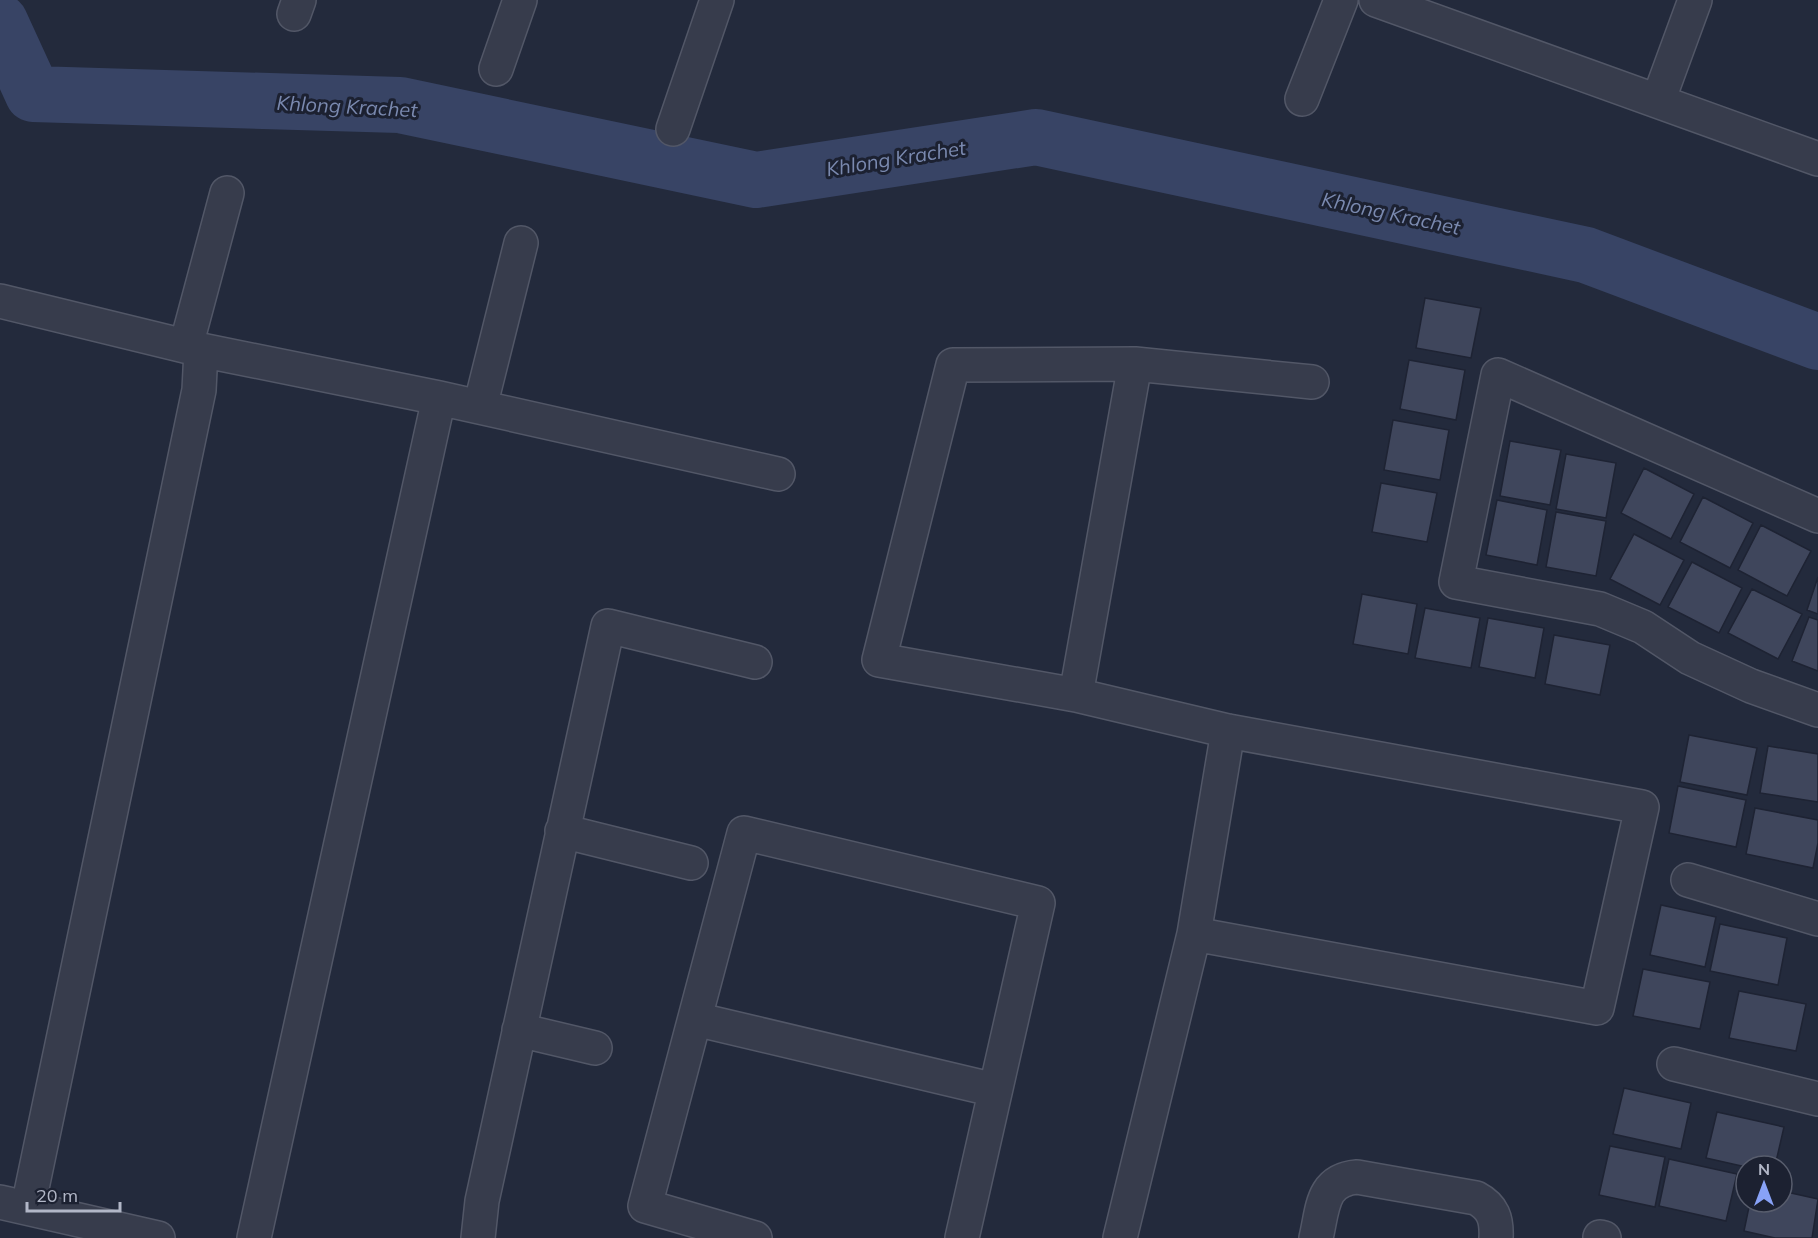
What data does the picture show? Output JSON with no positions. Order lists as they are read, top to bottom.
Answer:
{
  "water": ["Khlong Krachet"],
  "scale_bar": "20 m",
  "north": "top"
}
